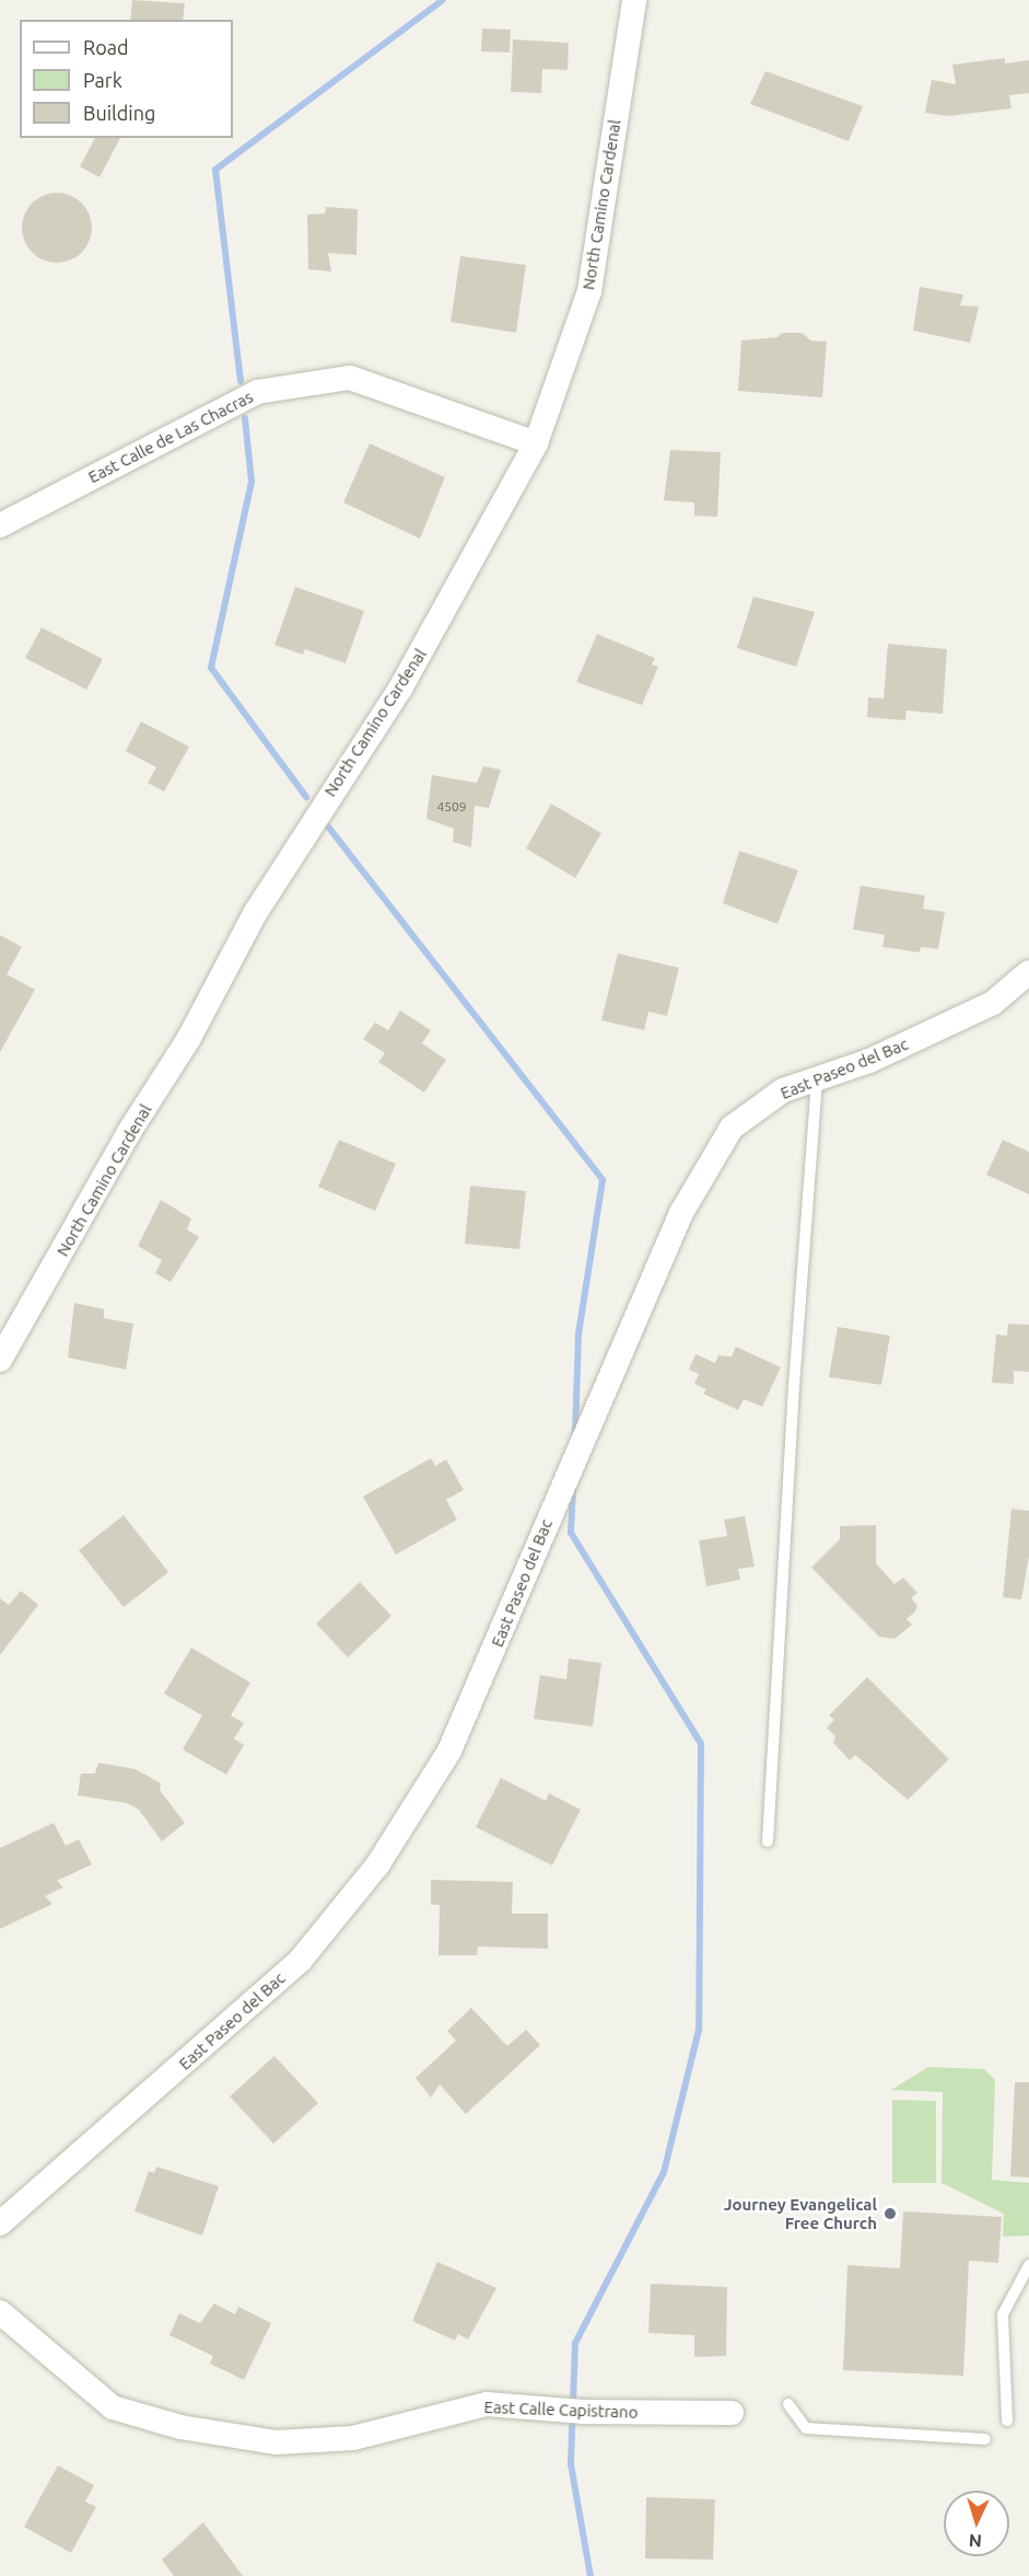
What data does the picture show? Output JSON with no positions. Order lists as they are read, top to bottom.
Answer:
{
  "streets": {
    "street": [
      "North Camino Cardenal",
      "East Calle de Las Chacras",
      "East Paseo del Bac",
      "East Calle Capistrano"
    ]
  },
  "crossings": [
    ["North Camino Cardenal", "East Calle de Las Chacras"]
  ],
  "places": ["Journey Evangelical Free Church"],
  "house_numbers": ["4509"],
  "legend": ["Road", "Park", "Building"],
  "north": "bottom"
}
